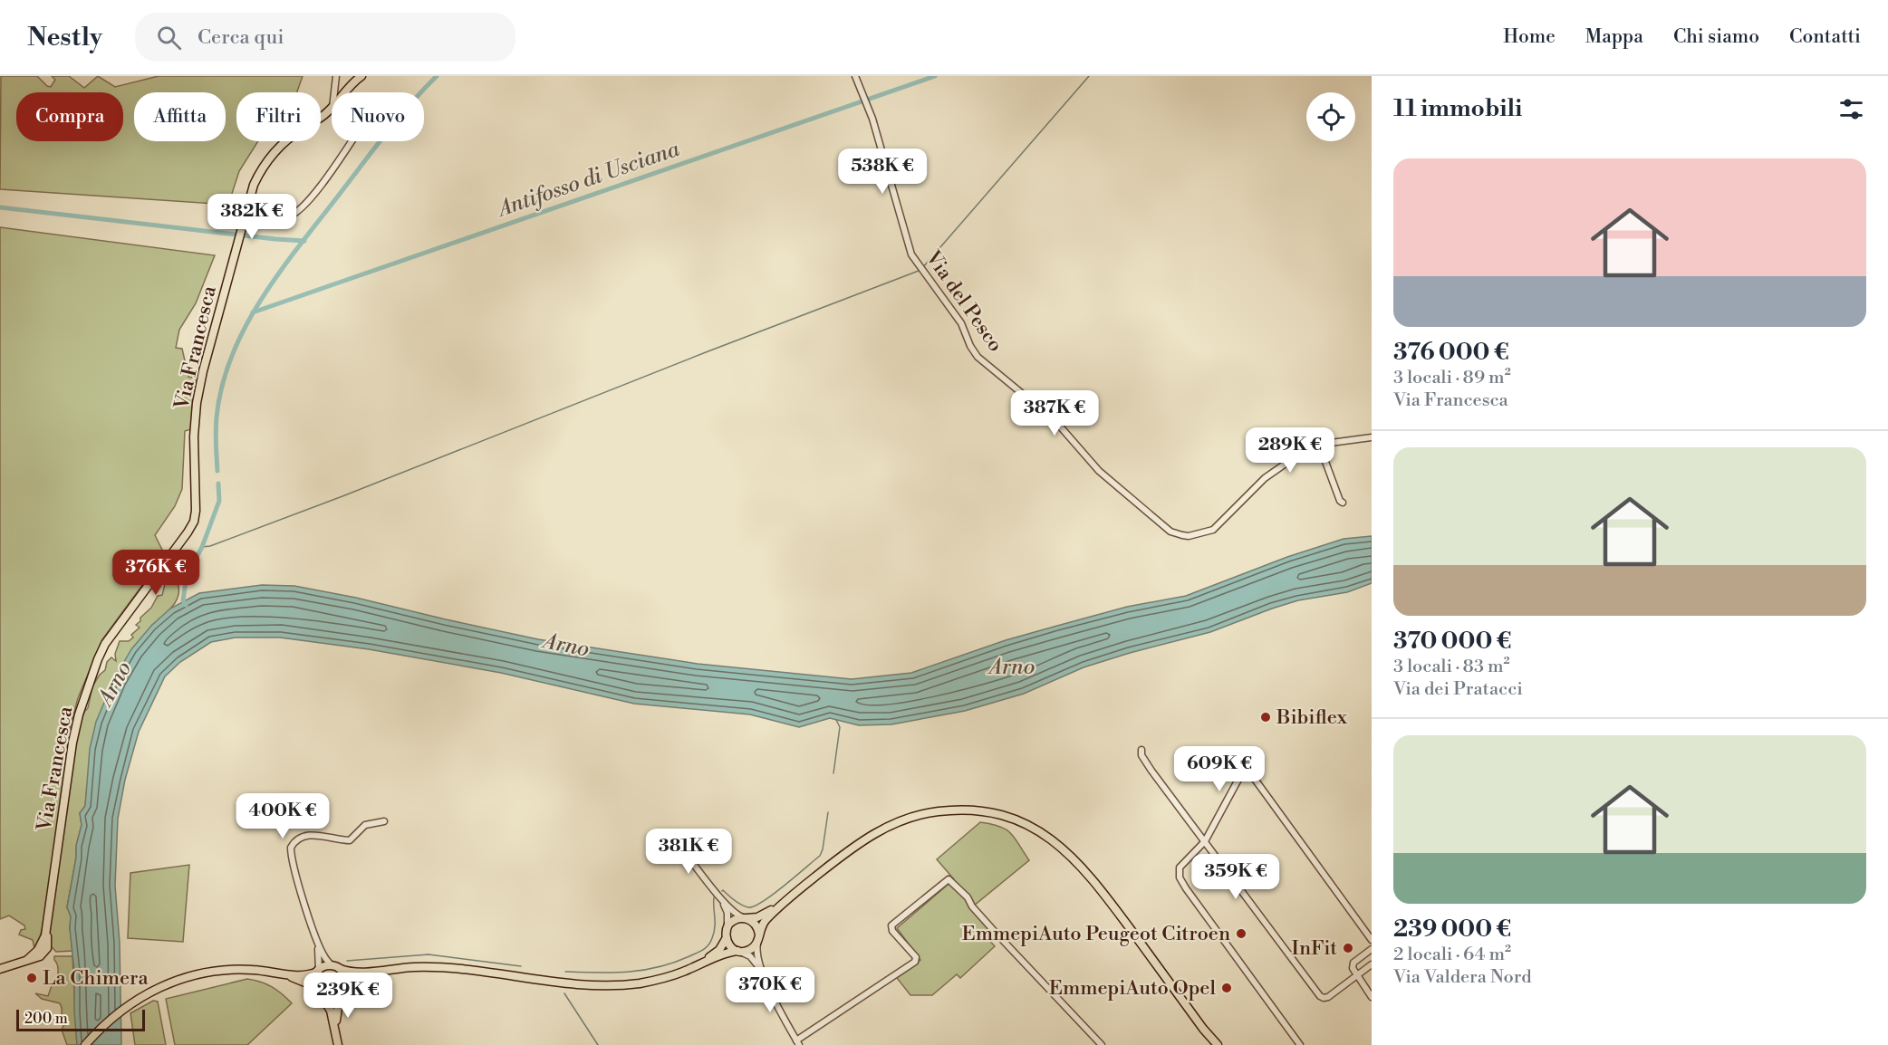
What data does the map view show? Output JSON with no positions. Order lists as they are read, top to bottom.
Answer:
{
  "streets": {
    "main road": ["Via Francesca"],
    "street": ["Via del Pesco"]
  },
  "water": ["Antifosso di Usciana", "Arno"],
  "places": [
    "Bibiflex",
    "EmmepiAuto Peugeot Citroen",
    "InFit",
    "La Chimera",
    "EmmepiAuto Opel"
  ],
  "scale_bar": "200 m",
  "page": {
    "header": "Nestly",
    "search": "Cerca qui",
    "nav": [
      "Home",
      "Mappa",
      "Chi siamo",
      "Contatti"
    ],
    "heading": "11 immobili",
    "chip": [
      "Compra",
      "Affitta",
      "Filtri",
      "Nuovo"
    ],
    "list": [
      {
        "name": "376 000 €",
        "note": "3 locali · 89 m² · Via Francesca"
      },
      {
        "name": "370 000 €",
        "note": "3 locali · 83 m² · Via dei Pratacci"
      },
      {
        "name": "239 000 €",
        "note": "2 locali · 64 m² · Via Valdera Nord"
      }
    ],
    "price": [
      "538K €",
      "382K €",
      "387K €",
      "289K €",
      "376K €",
      "609K €",
      "400K €",
      "381K €",
      "359K €",
      "370K €",
      "239K €"
    ],
    "scale": "200 m"
  }
}
